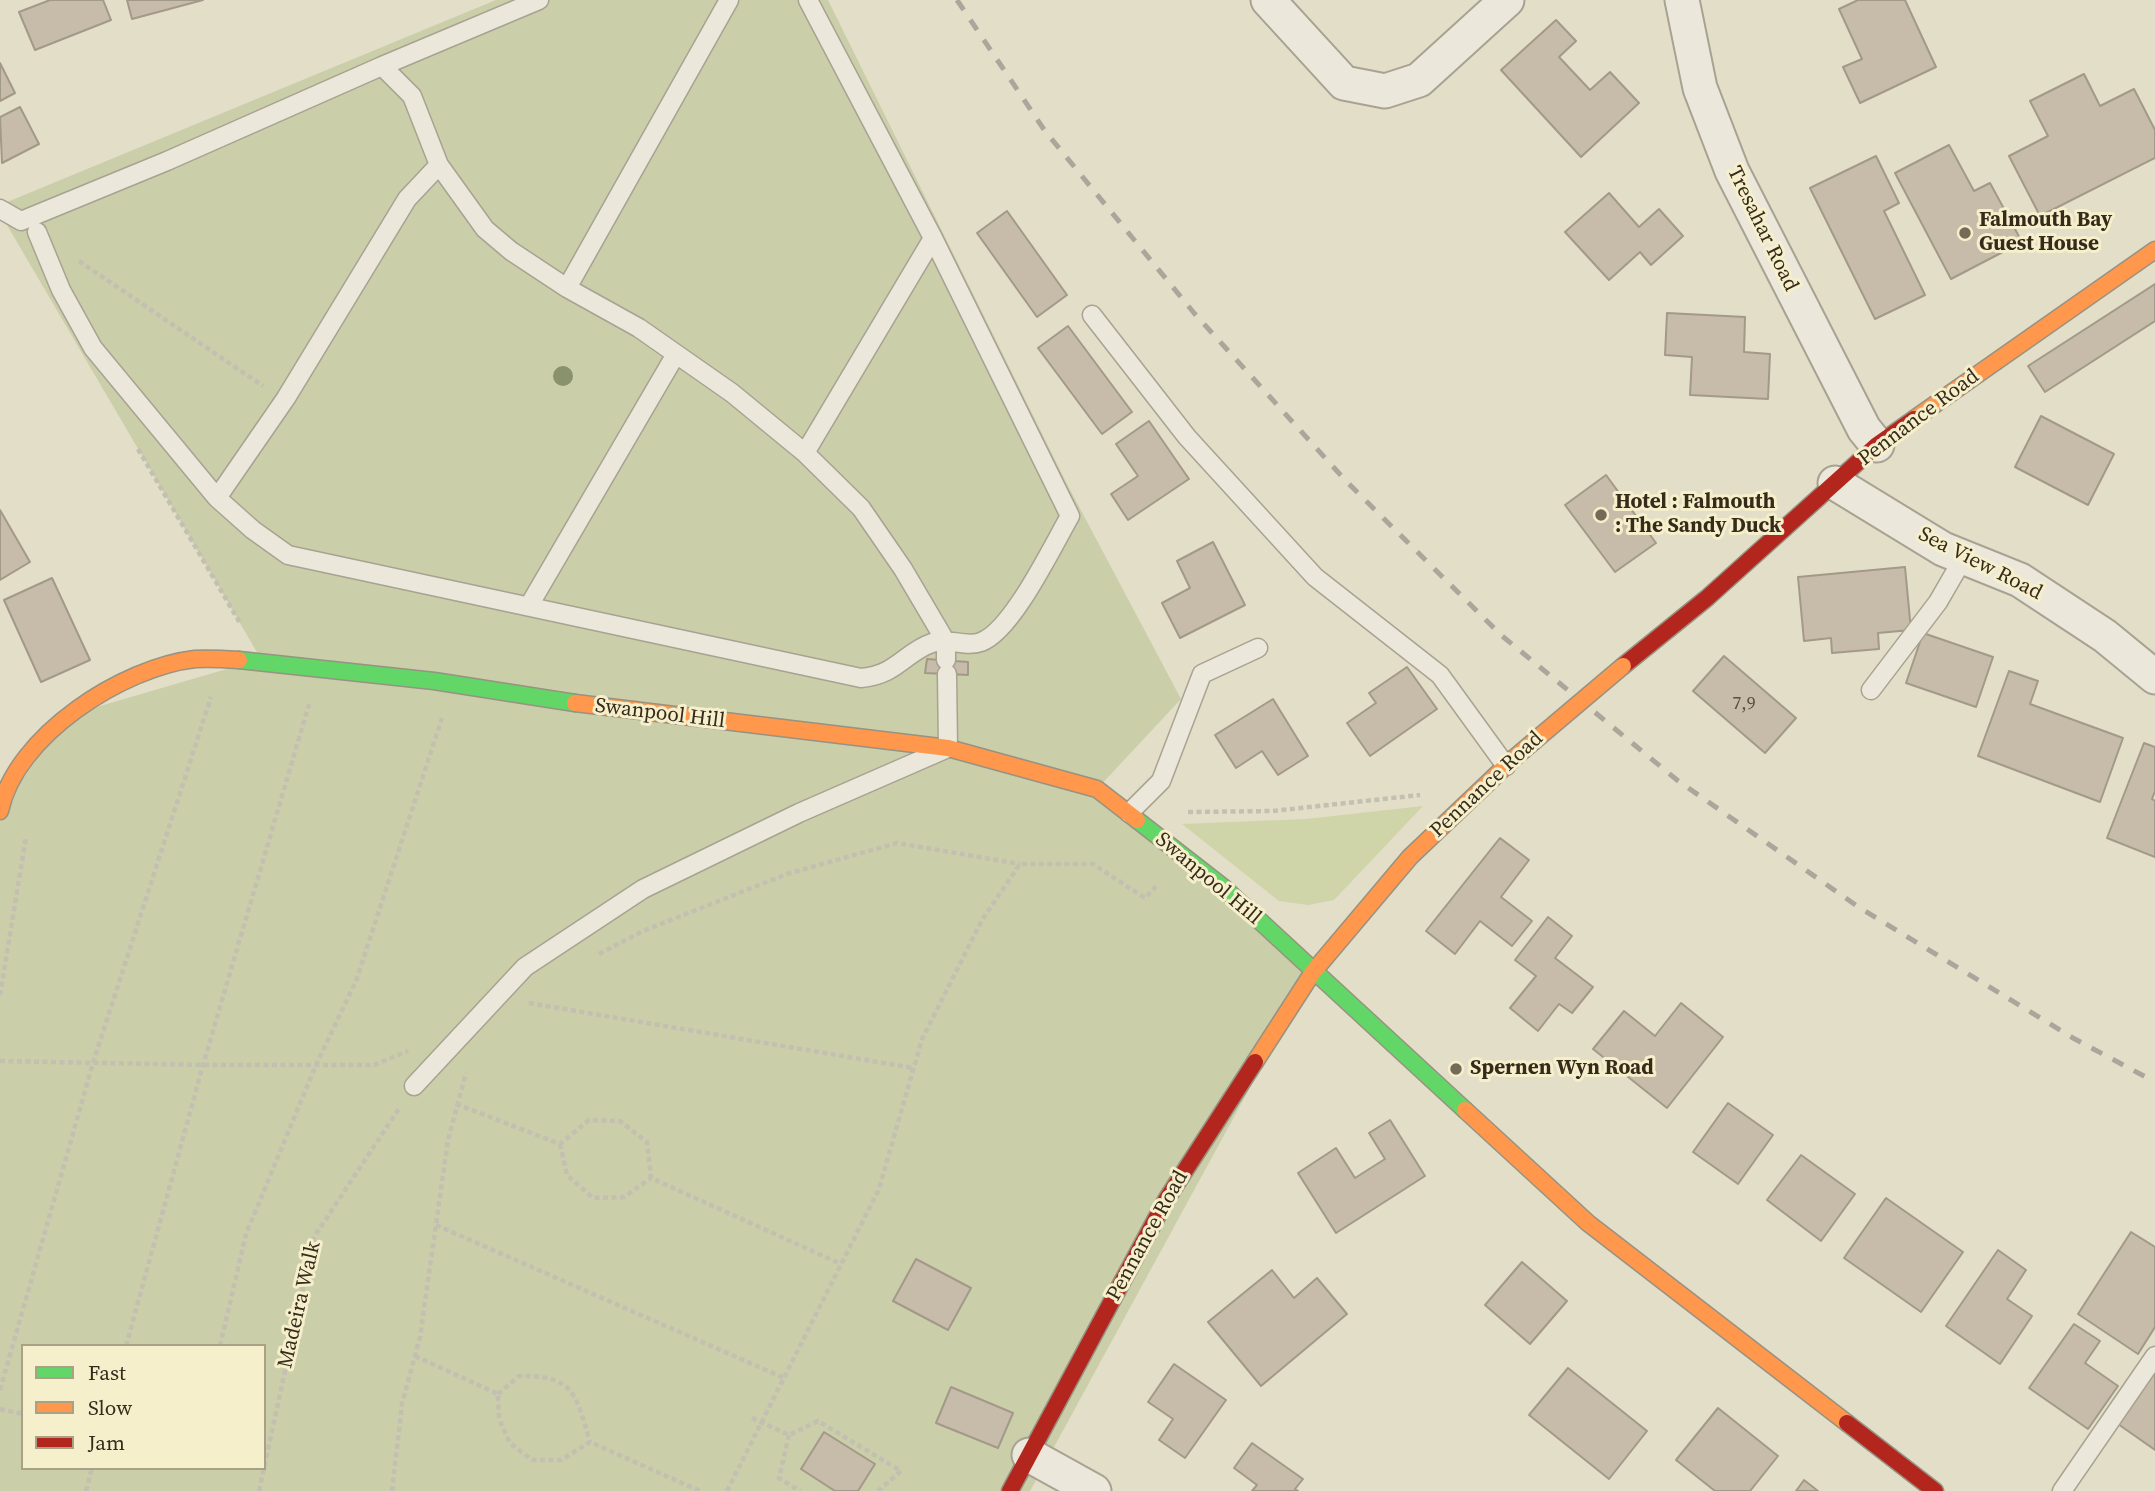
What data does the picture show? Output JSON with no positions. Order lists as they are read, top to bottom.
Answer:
{
  "streets": {
    "street": [
      "Tresahar Road",
      "Pennance Road",
      "Sea View Road",
      "Swanpool Hill"
    ],
    "path": ["Madeira Walk"]
  },
  "crossings": [
    ["Tresahar Road", "Pennance Road"],
    ["Pennance Road", "Sea View Road"],
    ["Pennance Road", "Swanpool Hill"]
  ],
  "places": ["Falmouth Bay Guest House", "Hotel : Falmouth : The Sandy Duck", "Spernen Wyn Road"],
  "house_numbers": ["7,9"],
  "legend": ["Fast", "Slow", "Jam"]
}
